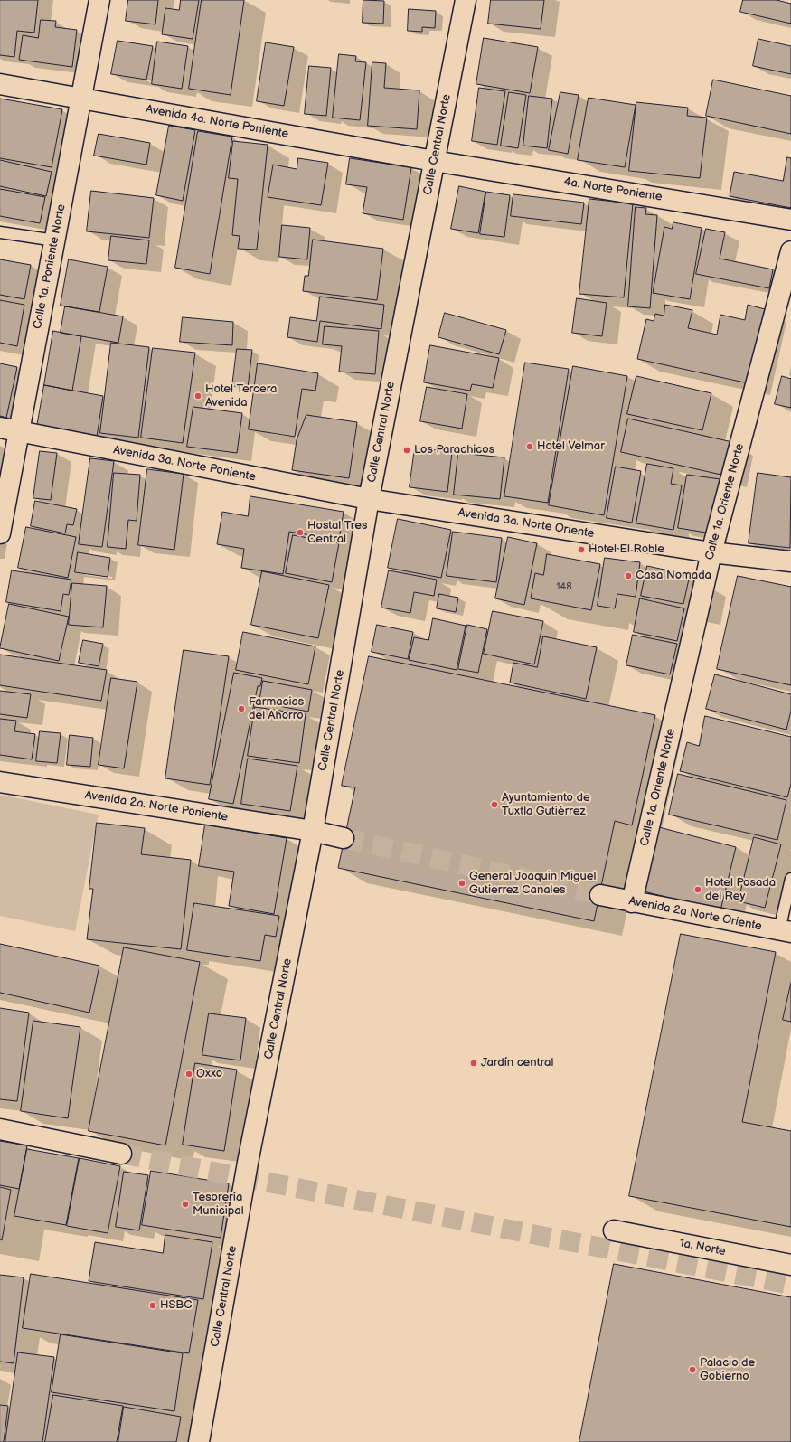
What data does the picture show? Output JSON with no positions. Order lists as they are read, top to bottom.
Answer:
{
  "streets": {
    "street": [
      "Avenida 4a. Norte Poniente",
      "Calle Central Norte",
      "4a. Norte Poniente",
      "Calle 1a. Poniente Norte",
      "Avenida 3a. Norte Poniente",
      "Calle 1a. Oriente Norte",
      "Avenida 3a. Norte Oriente",
      "Avenida 2a. Norte Poniente",
      "Avenida 2a Norte Oriente",
      "1a. Norte"
    ]
  },
  "crossings": [
    ["Avenida 4a. Norte Poniente", "Calle Central Norte"],
    ["Avenida 4a. Norte Poniente", "4a. Norte Poniente"],
    ["Avenida 4a. Norte Poniente", "Calle 1a. Poniente Norte"],
    ["Calle Central Norte", "4a. Norte Poniente"],
    ["Calle Central Norte", "Avenida 3a. Norte Poniente"],
    ["Calle Central Norte", "Avenida 3a. Norte Oriente"],
    ["Calle Central Norte", "Avenida 2a. Norte Poniente"],
    ["Calle 1a. Poniente Norte", "Avenida 3a. Norte Poniente"],
    ["Avenida 3a. Norte Poniente", "Avenida 3a. Norte Oriente"],
    ["Calle 1a. Oriente Norte", "Avenida 3a. Norte Oriente"],
    ["Calle 1a. Oriente Norte", "Avenida 2a Norte Oriente"]
  ],
  "places": [
    "Hotel Tercera Avenida",
    "Hotel Velmar",
    "Los Parachicos",
    "Hostal Tres Central",
    "Hotel El Roble",
    "Casa Nomada",
    "Farmacias del Ahorro",
    "Ayuntamiento de Tuxtla Gutiérrez",
    "General Joaquin Miguel Gutierrez Canales",
    "Hotel Posada del Rey",
    "Jardín central",
    "Oxxo",
    "Tesorería Municipal",
    "HSBC",
    "Palacio de Gobierno"
  ],
  "house_numbers": ["148"]
}
